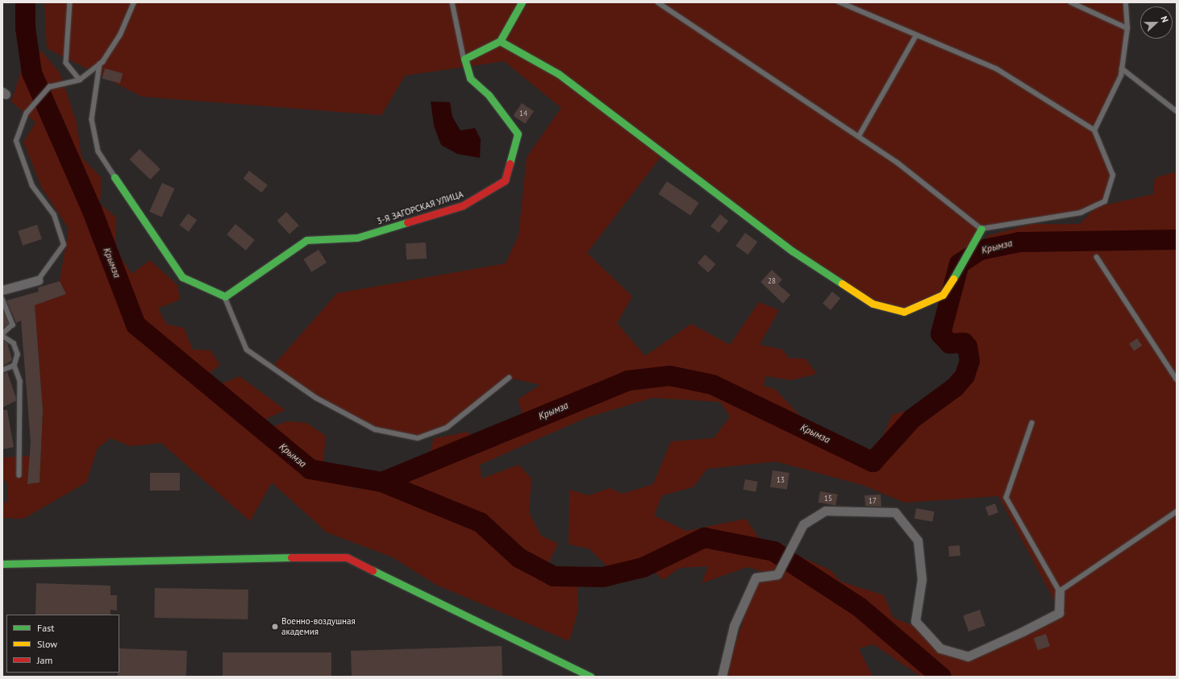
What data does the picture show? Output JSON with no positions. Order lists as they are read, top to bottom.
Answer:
{
  "streets": {
    "street": ["3-Я ЗАГОРСКАЯ УЛИЦА"]
  },
  "water": ["Крымза"],
  "places": ["Военно-воздушная академия"],
  "house_numbers": [
    "14",
    "28",
    "13",
    "15",
    "17"
  ],
  "legend": ["Fast", "Slow", "Jam"],
  "north": "right"
}
